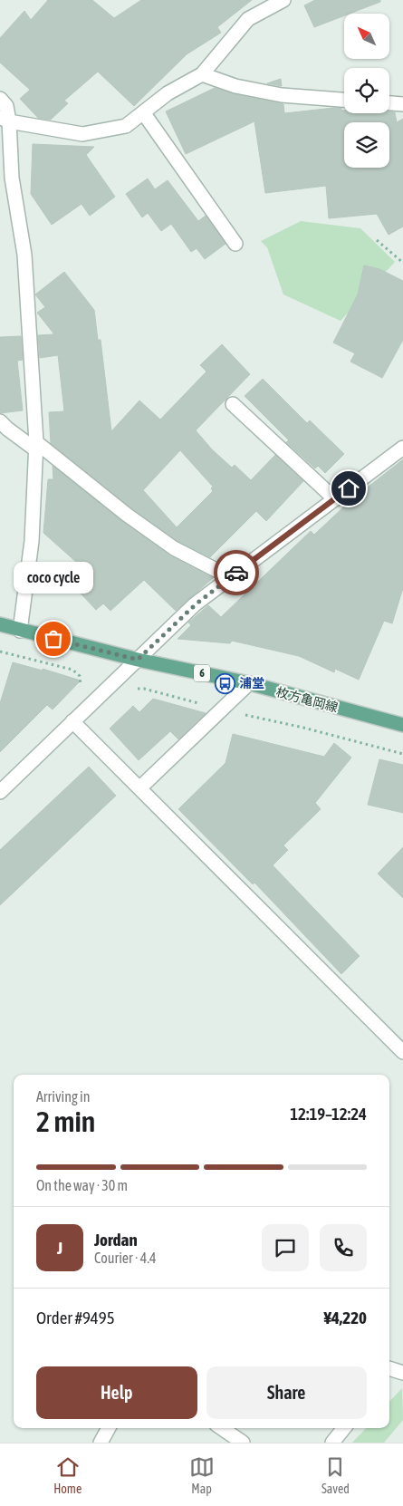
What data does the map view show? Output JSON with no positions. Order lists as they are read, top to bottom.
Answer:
{
  "streets": {
    "main road": ["6", "枚方亀岡線"]
  },
  "places": {
    "other": ["coco cycle"],
    "bus stop": ["浦堂"]
  },
  "north": "top left",
  "page": {
    "bubble": "coco cycle",
    "heading": ["2 min", "Arriving in", "12:19–12:24"],
    "panel": [
      "Jordan",
      "Courier · 4.4",
      "Order #9495",
      "¥4,220"
    ],
    "bar": "On the way · 30 m",
    "round": "J",
    "buttons": ["Help", "Share"],
    "tabs": ["Home", "Map", "Saved"]
  }
}
